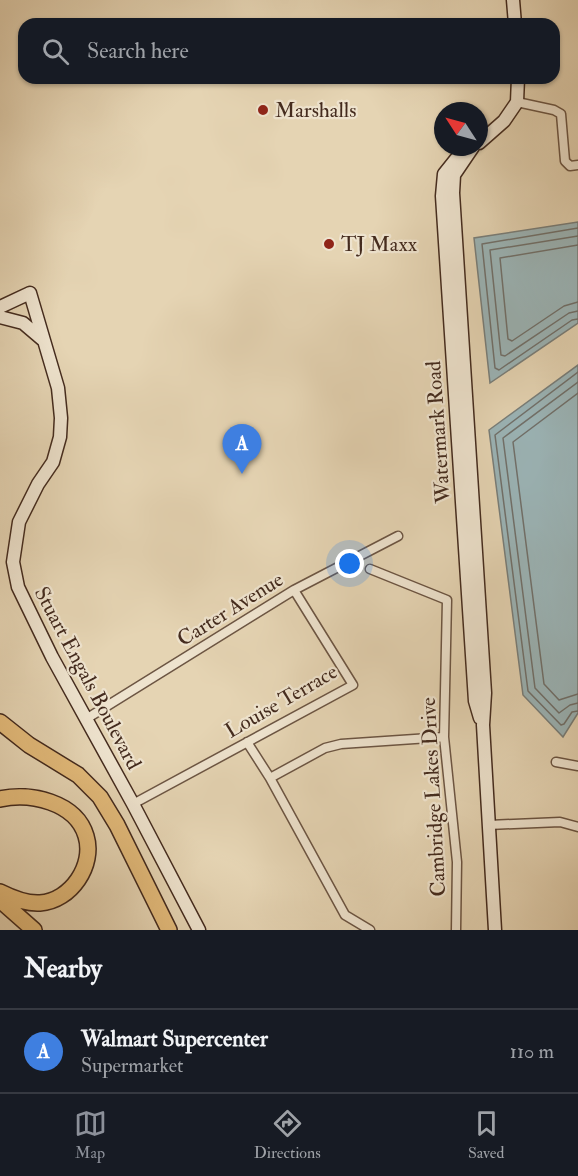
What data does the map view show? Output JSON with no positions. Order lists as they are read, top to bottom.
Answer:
{
  "streets": {
    "street": [
      "Watermark Road",
      "Carter Avenue",
      "Stuart Engals Boulevard",
      "Louise Terrace",
      "Cambridge Lakes Drive"
    ]
  },
  "crossings": [
    ["Carter Avenue", "Stuart Engals Boulevard"],
    ["Carter Avenue", "Louise Terrace"],
    ["Stuart Engals Boulevard", "Louise Terrace"]
  ],
  "places": ["Marshalls", "TJ Maxx"],
  "north": "top left",
  "page": {
    "search": "Search here",
    "pins": "A",
    "heading": "Nearby",
    "list": [
      {
        "mark": "A",
        "name": "Walmart Supercenter",
        "note": "Supermarket",
        "value": "110 m"
      }
    ],
    "nav": ["Map", "Directions", "Saved"]
  }
}
